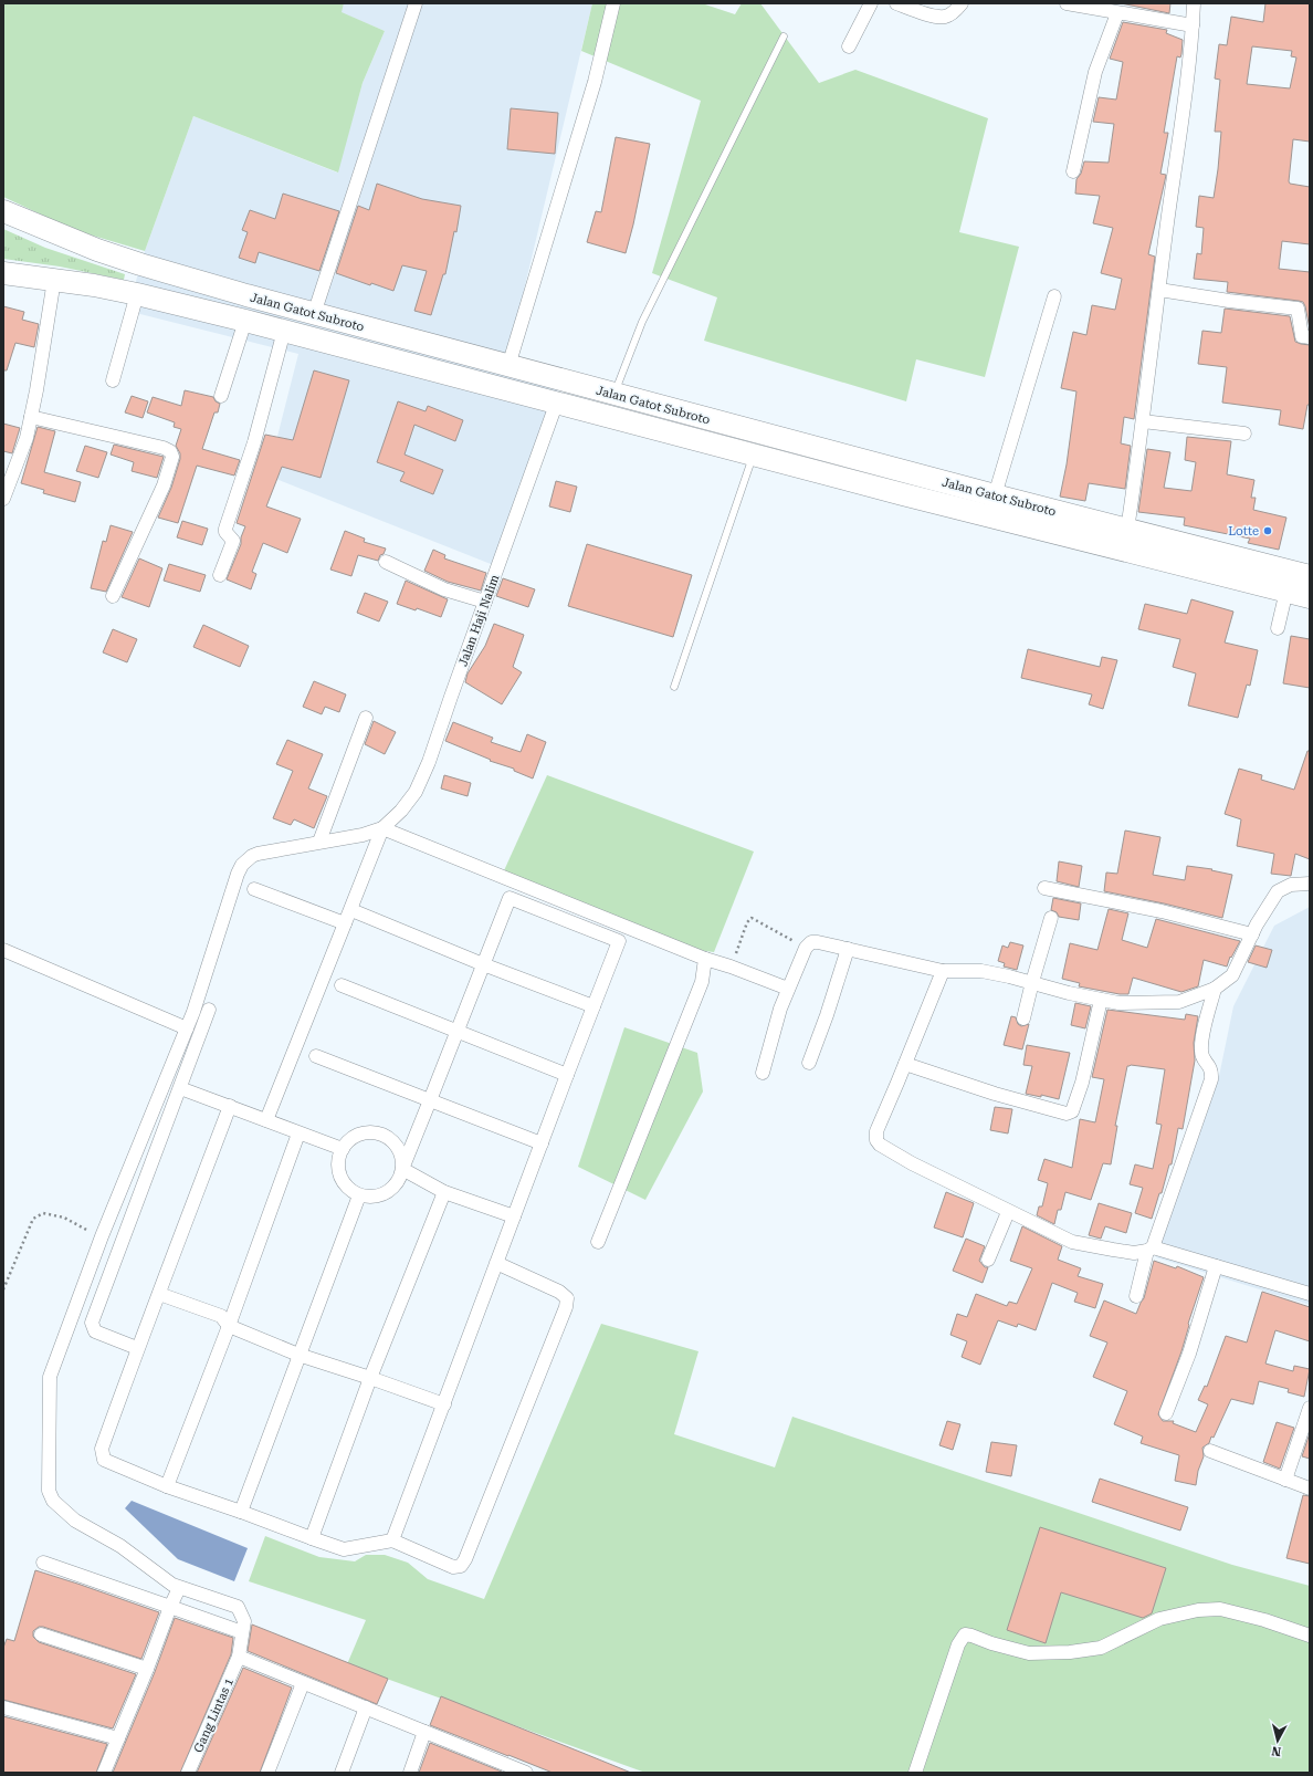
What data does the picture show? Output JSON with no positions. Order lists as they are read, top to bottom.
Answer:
{
  "streets": {
    "highway": ["Jalan Gatot Subroto"],
    "street": ["Jalan Haji Nalim", "Gang Lintas 1"]
  },
  "crossings": [
    ["Jalan Gatot Subroto", "Jalan Haji Nalim"],
    ["Jalan Haji Nalim", "Gang Lintas 1"]
  ],
  "places": ["Lotte"],
  "north": "bottom"
}
